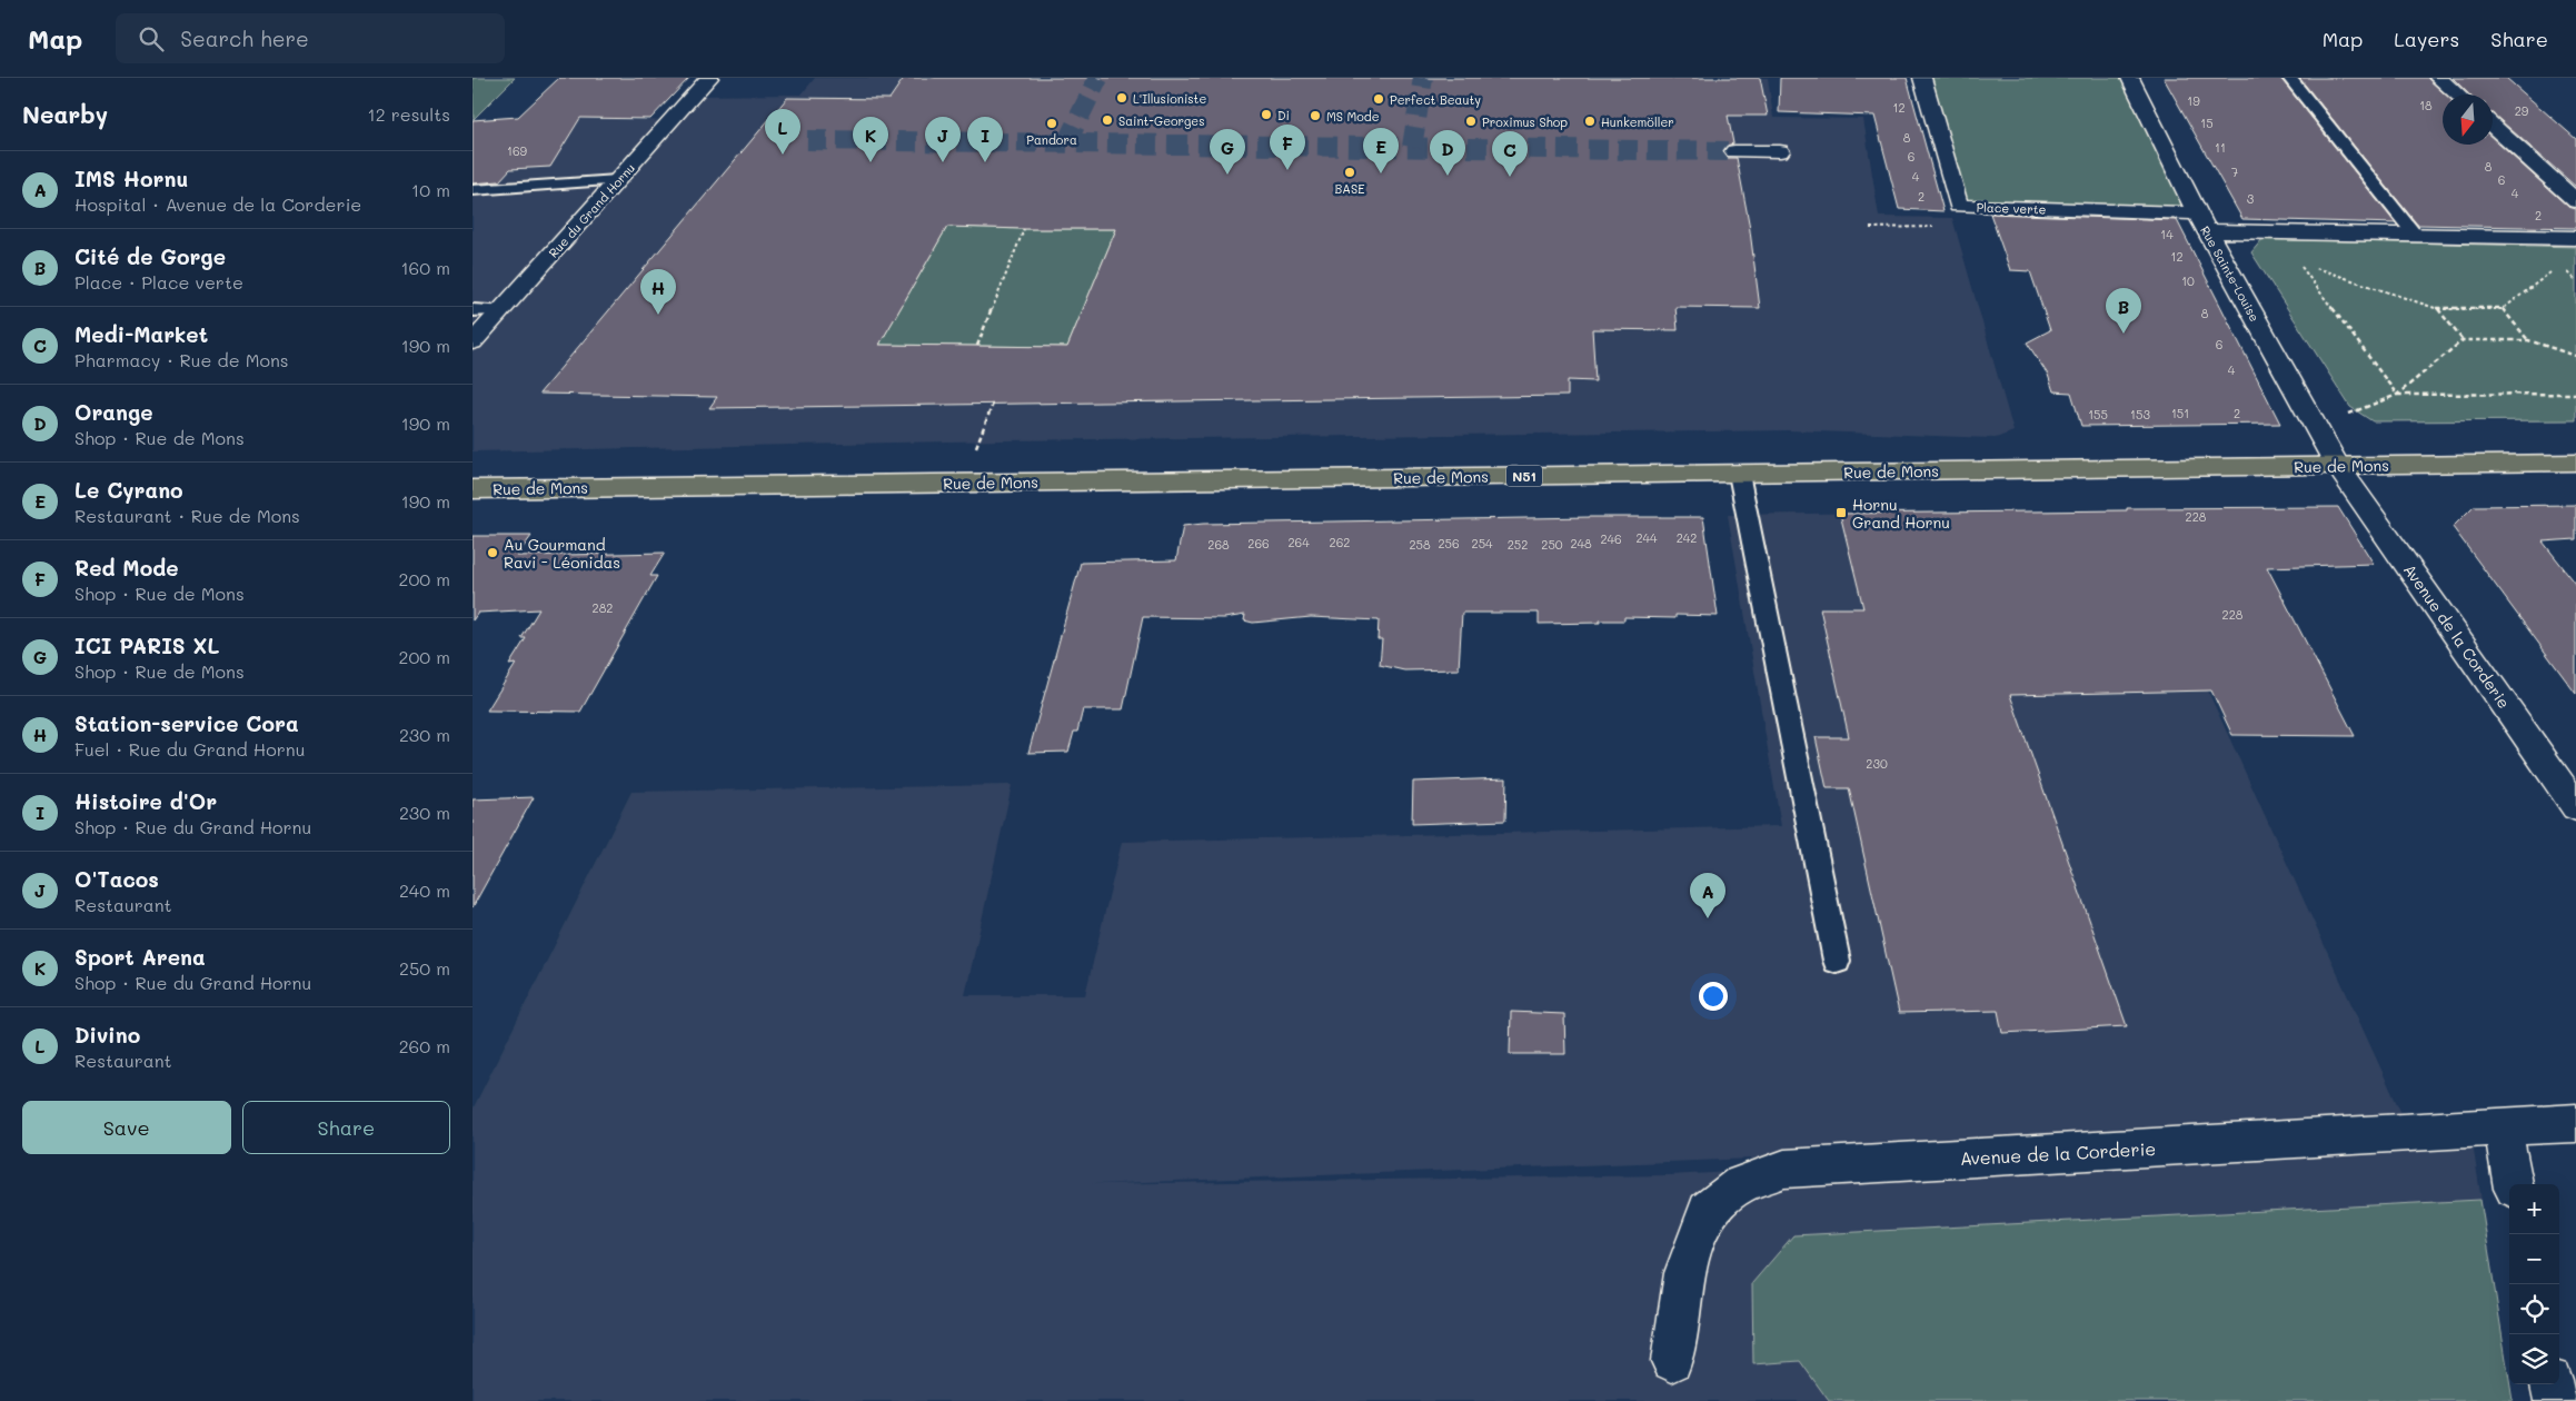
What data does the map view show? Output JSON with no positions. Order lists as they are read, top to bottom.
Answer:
{
  "streets": {
    "main road": ["Rue de Mons", "N51"],
    "street": [
      "Place verte",
      "Rue du Grand Hornu",
      "Rue Sainte-Louise",
      "Avenue de la Corderie"
    ]
  },
  "crossings": [
    ["Place verte", "Rue Sainte-Louise"],
    ["Rue Sainte-Louise", "Rue de Mons"],
    ["Rue Sainte-Louise", "Avenue de la Corderie"],
    ["Rue de Mons", "Avenue de la Corderie"]
  ],
  "places": {
    "other": [
      "L'Illusioniste",
      "Perfect Beauty",
      "Di",
      "MS Mode",
      "Saint-Georges",
      "Proximus Shop",
      "Hunkemöller",
      "Pandora",
      "BASE",
      "Au Gourmand Ravi - Léonidas"
    ],
    "transit": ["Hornu Grand Hornu"]
  },
  "house_numbers": [
    "19",
    "18",
    "12",
    "29",
    "15",
    "8",
    "11",
    "169",
    "6",
    "8",
    "7",
    "4",
    "6",
    "4",
    "2",
    "3",
    "2",
    "14",
    "12",
    "10",
    "8",
    "6",
    "4",
    "151",
    "2",
    "155",
    "153",
    "228",
    "244",
    "242",
    "246",
    "264",
    "262",
    "266",
    "256",
    "254",
    "248",
    "268",
    "258",
    "252",
    "250",
    "282",
    "228",
    "230"
  ],
  "north": "bottom",
  "page": {
    "header": "Map",
    "search": "Search here",
    "nav": ["Map", "Layers", "Share"],
    "heading": ["Nearby", "12 results"],
    "pins": [
      "L",
      "I",
      "J",
      "K",
      "F",
      "E",
      "G",
      "D",
      "C",
      "H",
      "B",
      "A"
    ],
    "list": [
      {
        "mark": "A",
        "name": "IMS Hornu",
        "note": "Hospital · Avenue de la Corderie",
        "value": "10 m"
      },
      {
        "mark": "B",
        "name": "Cité de Gorge",
        "note": "Place · Place verte",
        "value": "160 m"
      },
      {
        "mark": "C",
        "name": "Medi-Market",
        "note": "Pharmacy · Rue de Mons",
        "value": "190 m"
      },
      {
        "mark": "D",
        "name": "Orange",
        "note": "Shop · Rue de Mons",
        "value": "190 m"
      },
      {
        "mark": "E",
        "name": "Le Cyrano",
        "note": "Restaurant · Rue de Mons",
        "value": "190 m"
      },
      {
        "mark": "F",
        "name": "Red Mode",
        "note": "Shop · Rue de Mons",
        "value": "200 m"
      },
      {
        "mark": "G",
        "name": "ICI PARIS XL",
        "note": "Shop · Rue de Mons",
        "value": "200 m"
      },
      {
        "mark": "H",
        "name": "Station-service Cora",
        "note": "Fuel · Rue du Grand Hornu",
        "value": "230 m"
      },
      {
        "mark": "I",
        "name": "Histoire d'Or",
        "note": "Shop · Rue du Grand Hornu",
        "value": "230 m"
      },
      {
        "mark": "J",
        "name": "O'Tacos",
        "note": "Restaurant",
        "value": "240 m"
      },
      {
        "mark": "K",
        "name": "Sport Arena",
        "note": "Shop · Rue du Grand Hornu",
        "value": "250 m"
      },
      {
        "mark": "L",
        "name": "Divino",
        "note": "Restaurant",
        "value": "260 m"
      }
    ],
    "buttons": ["Save", "Share"],
    "map_buttons": ["+", "−"]
  }
}
